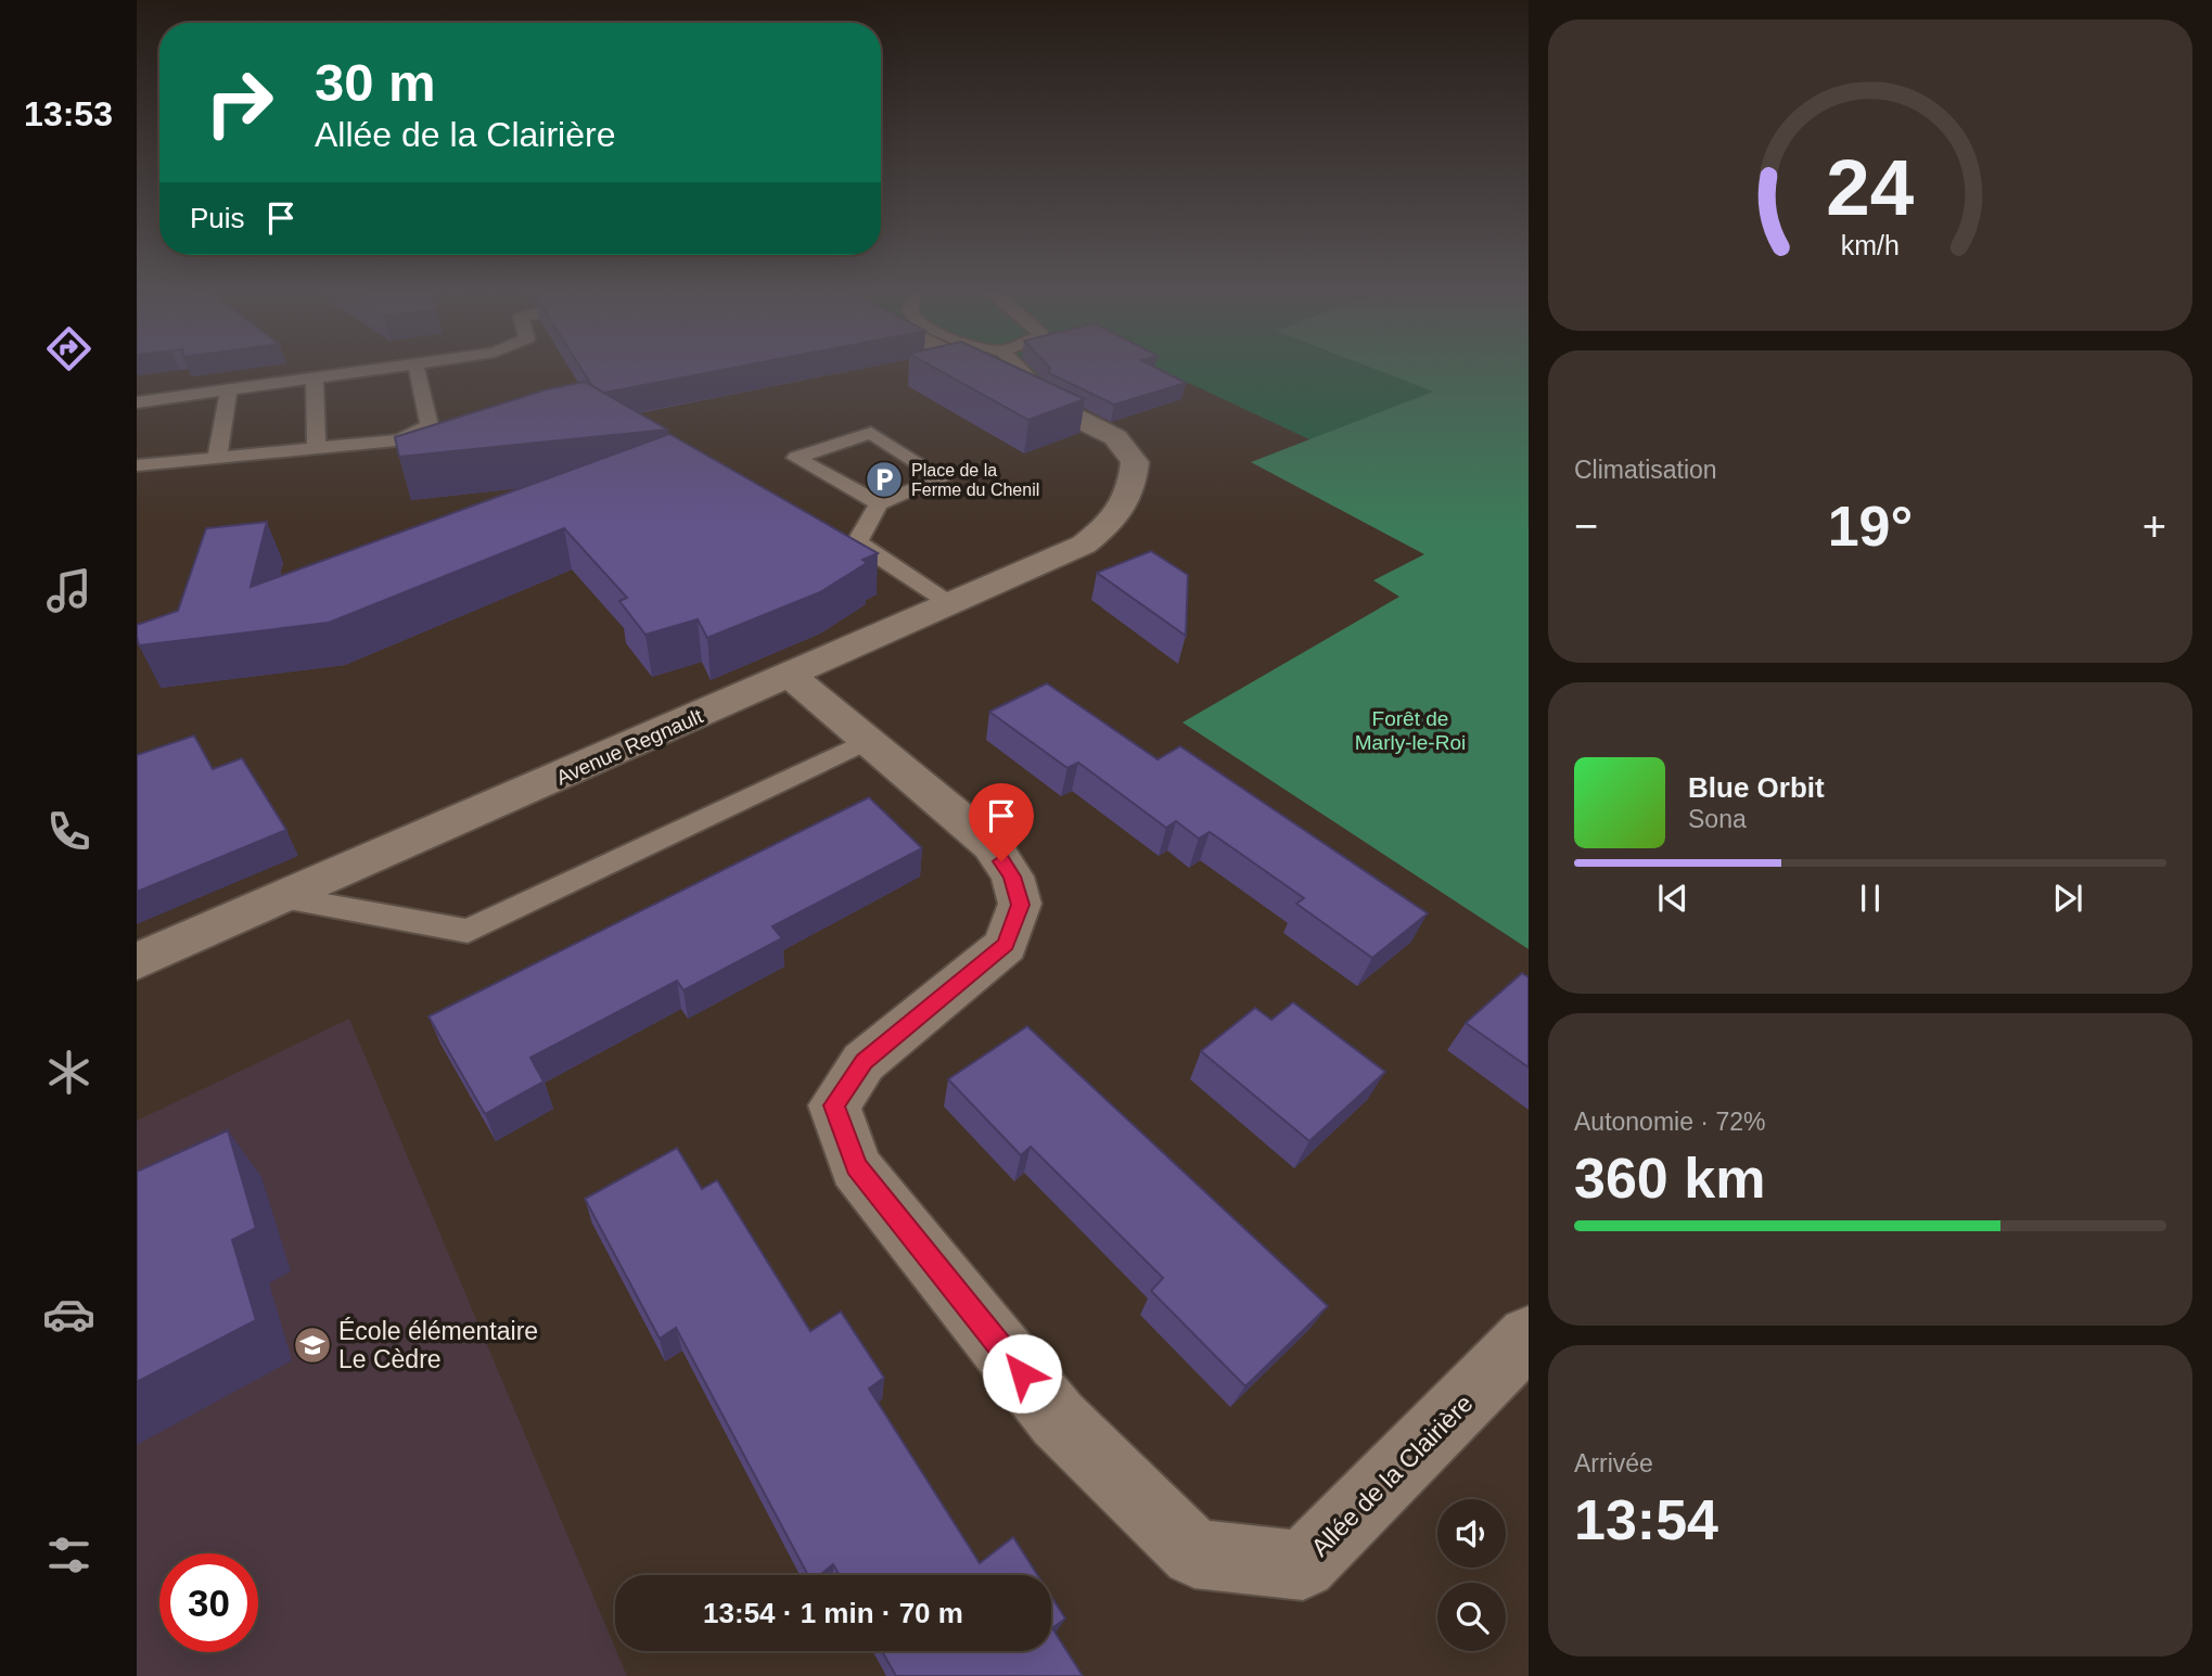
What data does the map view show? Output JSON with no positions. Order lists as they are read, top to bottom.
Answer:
{
  "streets": {
    "street": ["Avenue Regnault", "Allée de la Clairière"]
  },
  "crossings": [
    ["Avenue Regnault", "Allée de la Clairière"]
  ],
  "parks": ["Forêt de Marly-le-Roi"],
  "places": {
    "parking": ["Place de la Ferme du Chenil"],
    "school or university": ["École élémentaire Le Cèdre"]
  },
  "page": {
    "tabs": "13:53",
    "turn": ["30 m", "Allée de la Clairière"],
    "then": "Puis",
    "tile": [
      "Climatisation",
      ["Autonomie · 72%", "360 km"],
      ["Arrivée", "13:54"]
    ],
    "heat": ["−", "19°", "+"],
    "song": ["Blue Orbit", "Sona"],
    "limit": "30",
    "trip": "13:54 · 1 min · 70 m",
    "gauge": ["24", "km/h"]
  }
}
